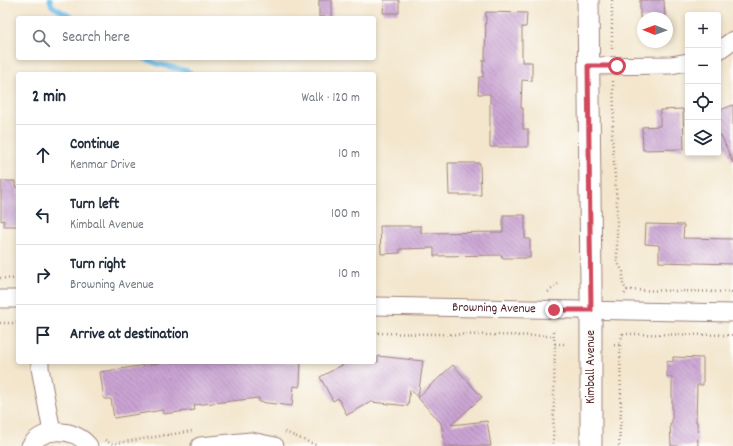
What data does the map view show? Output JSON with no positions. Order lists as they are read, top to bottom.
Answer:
{
  "streets": {
    "main road": ["Kimball Avenue"],
    "street": ["Browning Avenue"]
  },
  "crossings": [
    ["Browning Avenue", "Kimball Avenue"]
  ],
  "north": "left",
  "page": {
    "map_buttons": ["+", "−"],
    "search": "Search here",
    "heading": ["2 min", "Walk · 120 m"],
    "list": [
      ["Continue", "Kenmar Drive", "10 m"],
      ["Turn left", "Kimball Avenue", "100 m"],
      ["Turn right", "Browning Avenue", "10 m"],
      "Arrive at destination"
    ]
  }
}
